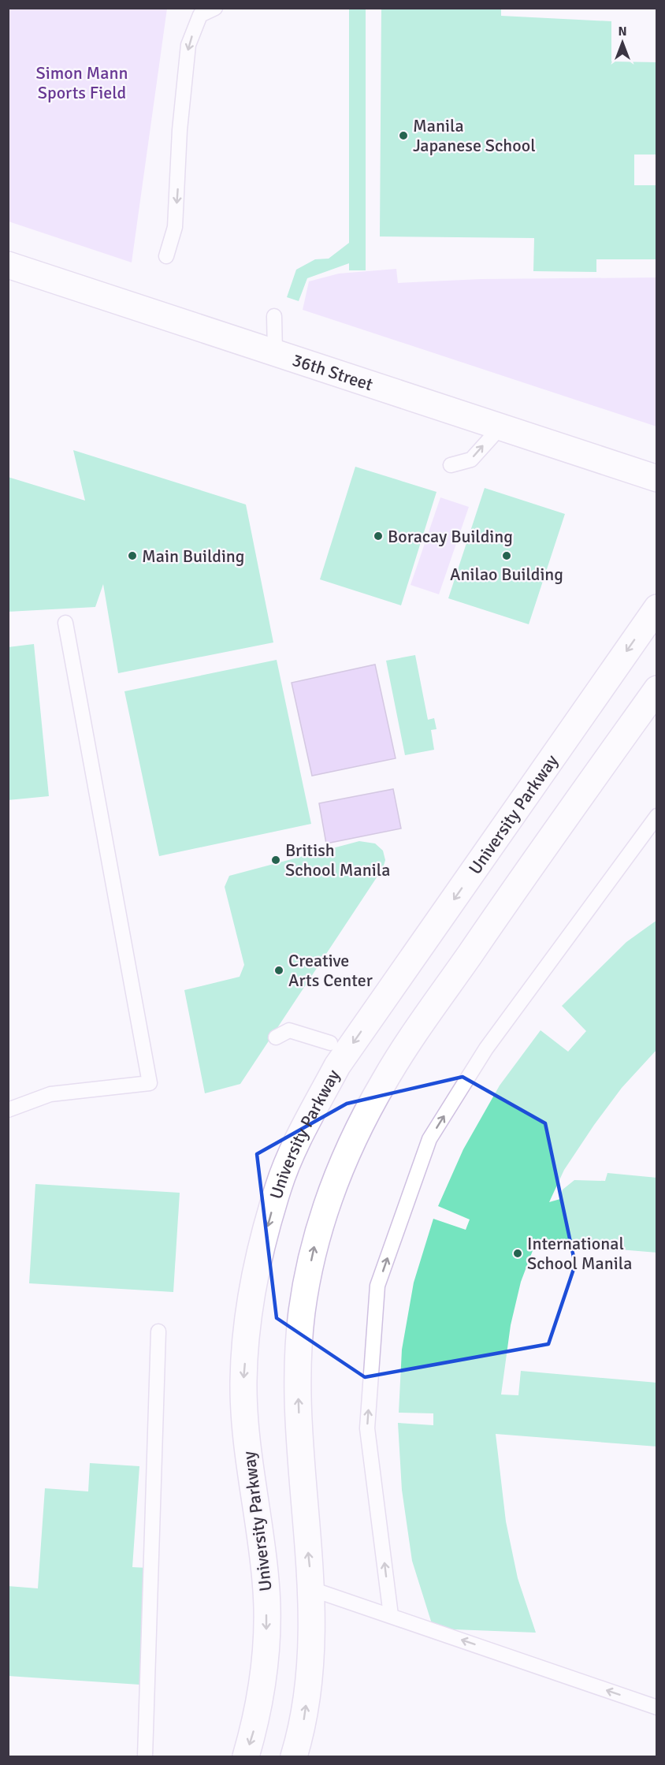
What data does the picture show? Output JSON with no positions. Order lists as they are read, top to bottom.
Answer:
{
  "streets": {
    "main road": ["36th Street", "University Parkway"]
  },
  "parks": ["Simon Mann Sports Field"],
  "places": [
    "Manila Japanese School",
    "Boracay Building",
    "Main Building",
    "Anilao Building",
    "British School Manila",
    "Creative Arts Center",
    "International School Manila"
  ],
  "north": "top"
}
